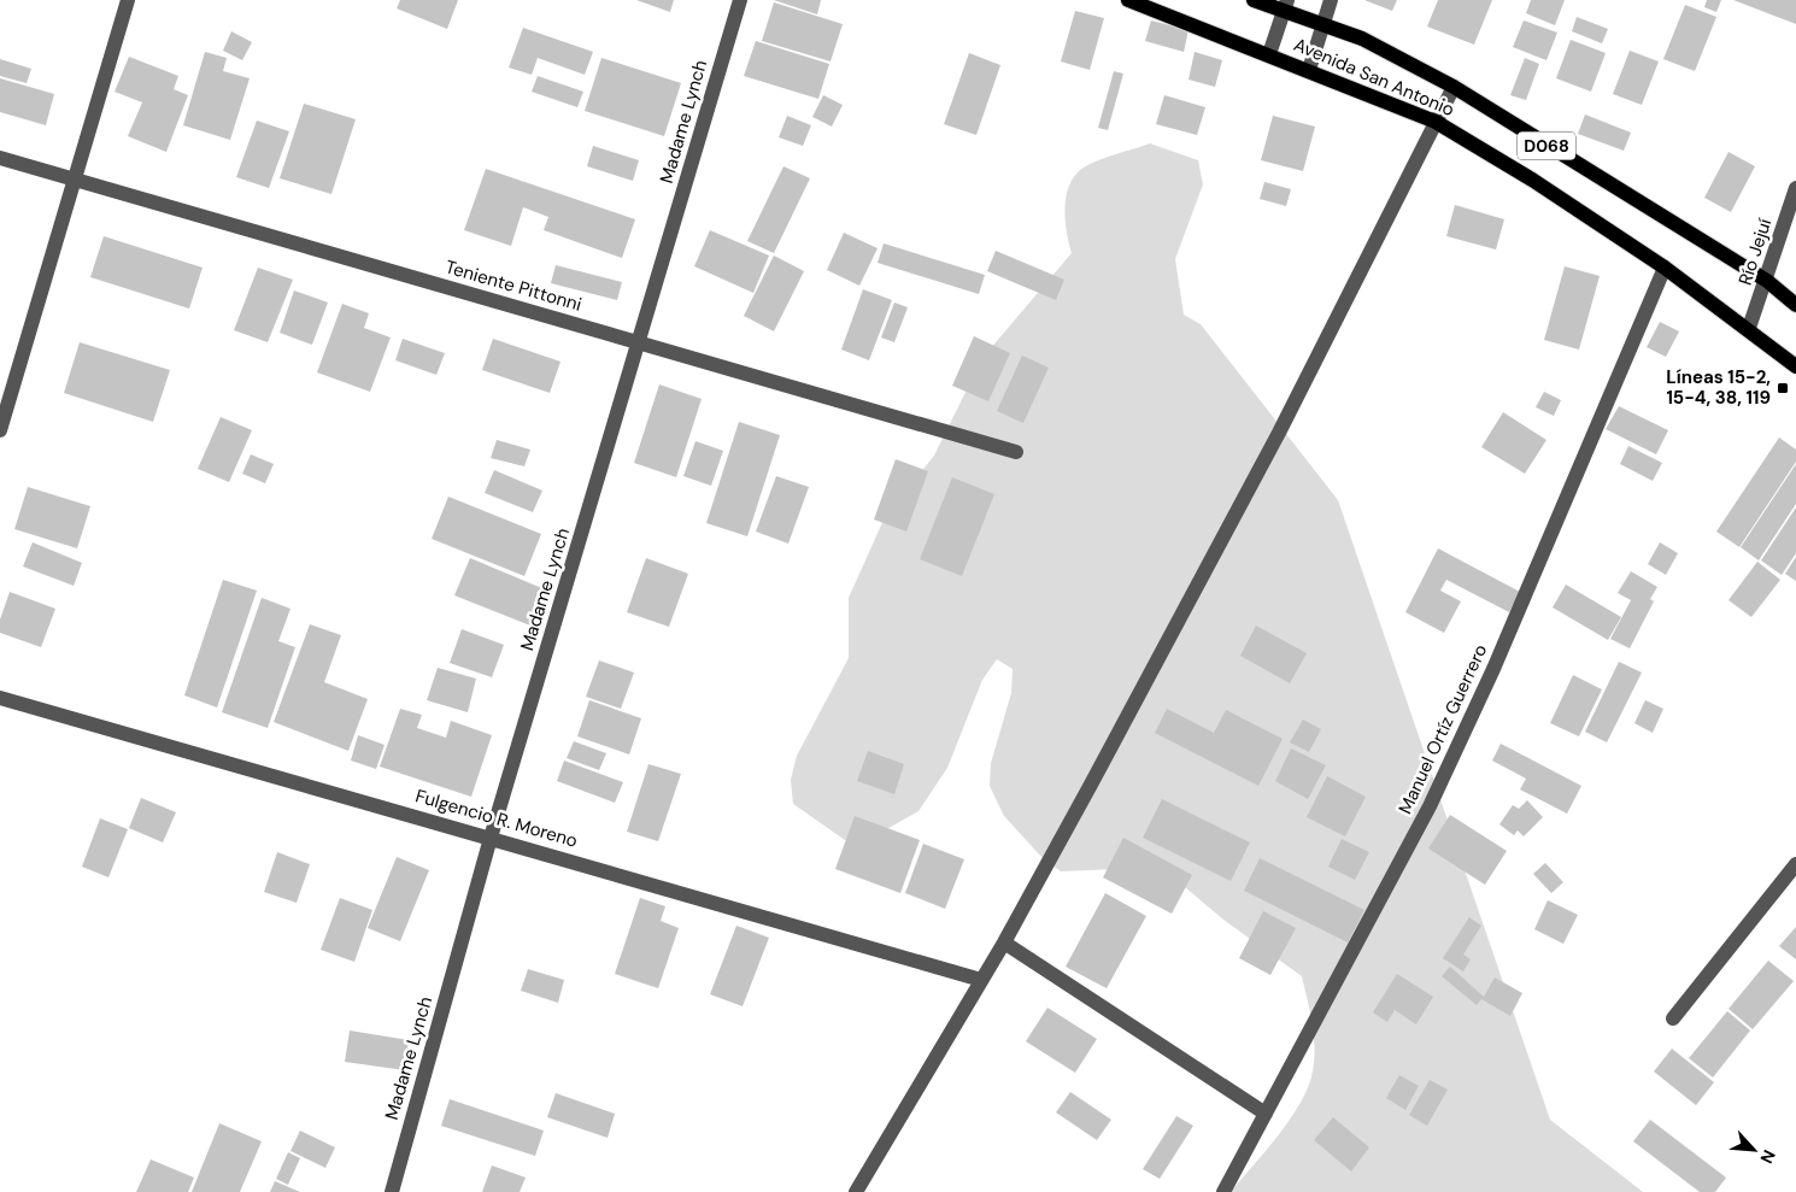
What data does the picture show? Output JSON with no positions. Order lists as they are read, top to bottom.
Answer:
{
  "streets": {
    "main road": ["Avenida San Antonio", "D068"],
    "street": [
      "Madame Lynch",
      "Río Jejuí",
      "Teniente Pittonni",
      "Manuel Ortíz Guerrero",
      "Fulgencio R. Moreno"
    ]
  },
  "crossings": [
    ["Avenida San Antonio", "Río Jejuí"],
    ["Avenida San Antonio", "Manuel Ortíz Guerrero"],
    ["Madame Lynch", "Teniente Pittonni"],
    ["Madame Lynch", "Fulgencio R. Moreno"]
  ],
  "places": {
    "transit": ["Líneas 15-2, 15-4, 38, 119"]
  },
  "north": "bottom right"
}
